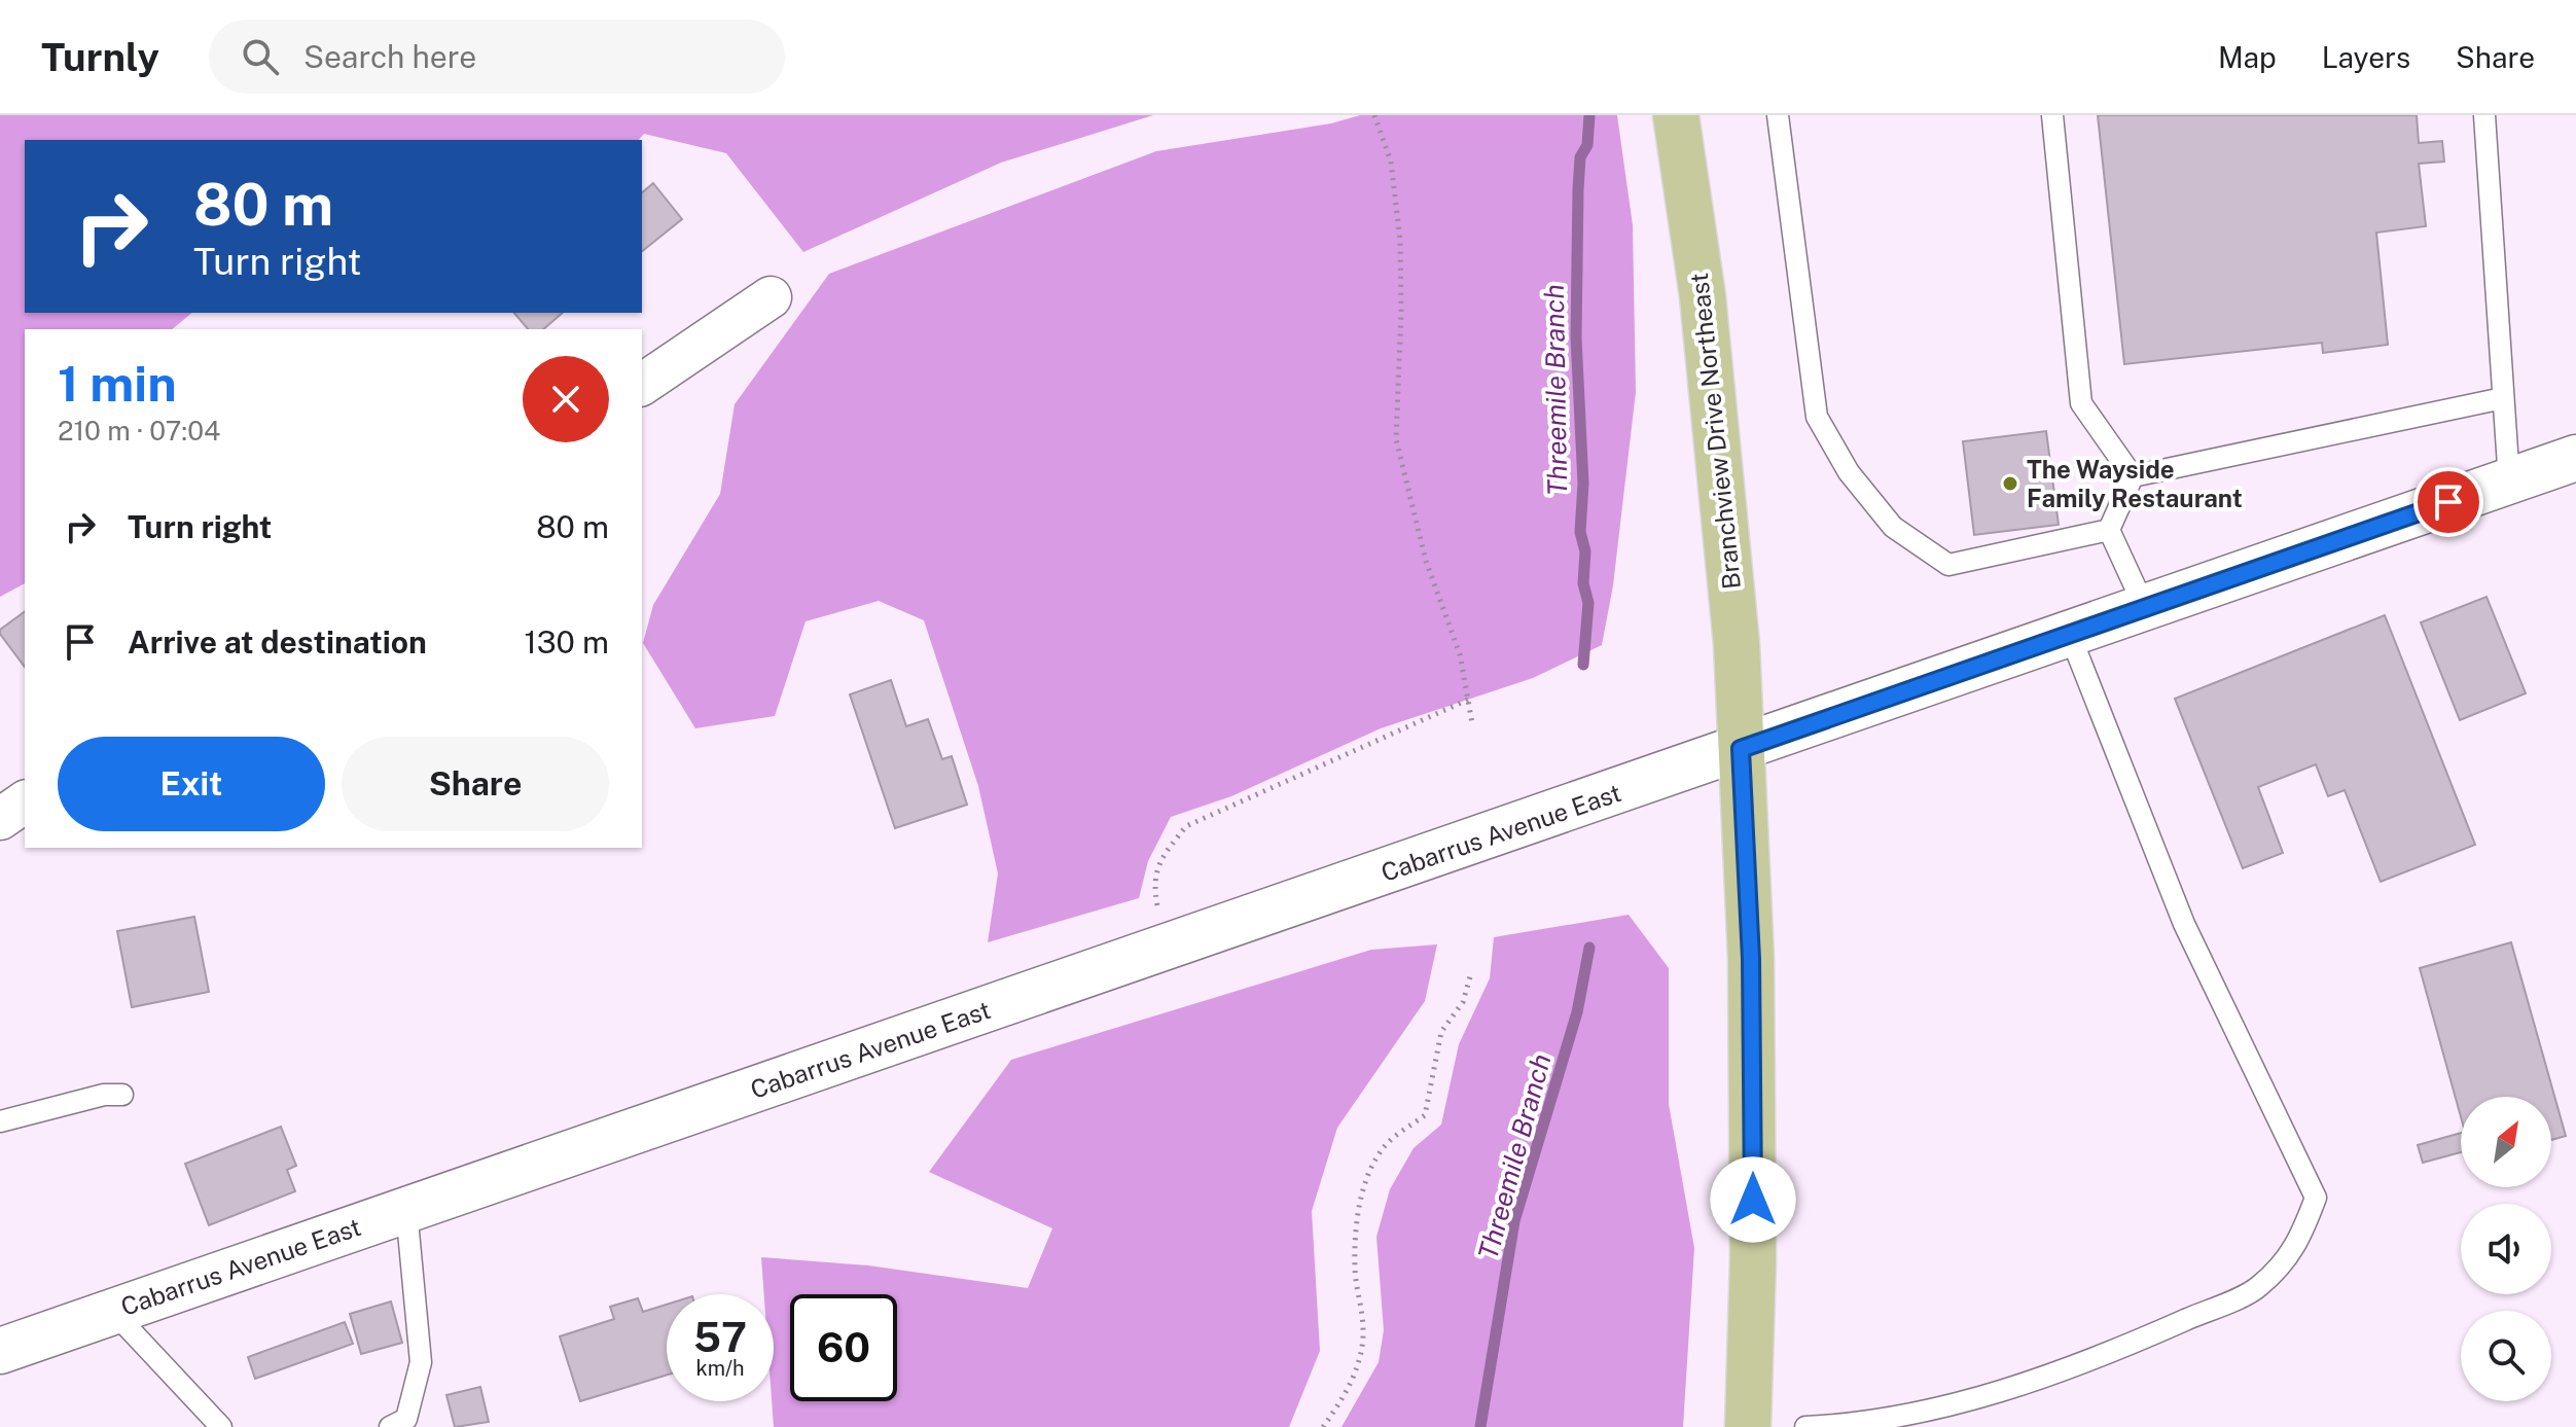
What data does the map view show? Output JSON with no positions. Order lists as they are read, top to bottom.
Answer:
{
  "streets": {
    "main road": ["Branchview Drive Northeast", "Cabarrus Avenue East"]
  },
  "crossings": [
    ["Branchview Drive Northeast", "Cabarrus Avenue East"]
  ],
  "water": ["Threemile Branch"],
  "places": ["The Wayside Family Restaurant"],
  "north": "top right",
  "page": {
    "header": "Turnly",
    "search": "Search here",
    "nav": ["Map", "Layers", "Share"],
    "turn": ["80 m", "Turn right"],
    "heading": ["1 min", "210 m · 07:04"],
    "list": [
      {
        "name": "Turn right",
        "value": "80 m"
      },
      {
        "name": "Arrive at destination",
        "value": "130 m"
      }
    ],
    "buttons": ["Exit", "Share"],
    "speed": "57 km/h",
    "limit": "60"
  }
}
